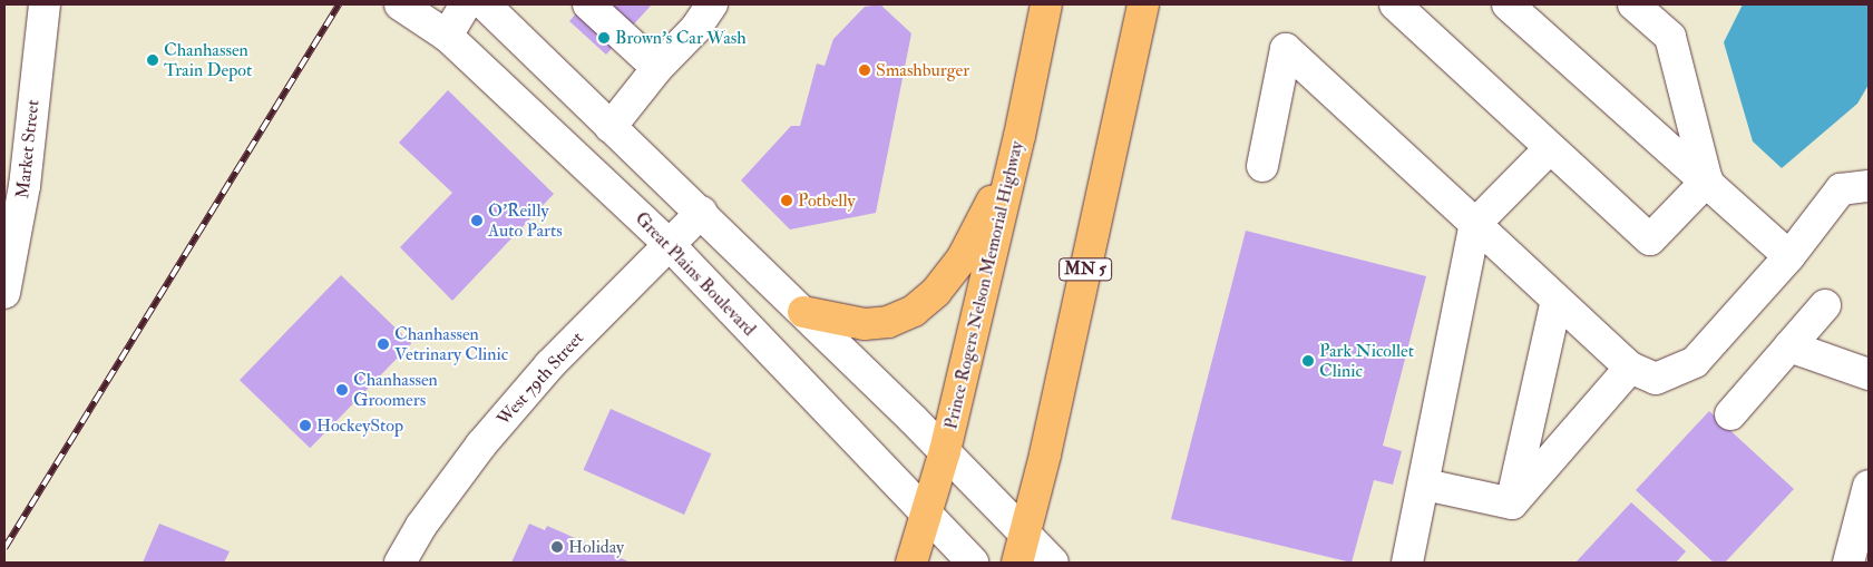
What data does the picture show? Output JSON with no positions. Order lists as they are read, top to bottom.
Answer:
{
  "streets": {
    "main road": ["MN 5", "Prince Rogers Nelson Memorial Highway"],
    "street": ["Market Street", "Great Plains Boulevard", "West 79th Street"]
  },
  "crossings": [
    ["Great Plains Boulevard", "Prince Rogers Nelson Memorial Highway"],
    ["Great Plains Boulevard", "West 79th Street"]
  ],
  "places": [
    "Brown's Car Wash",
    "Chanhassen Train Depot",
    "Smashburger",
    "Potbelly",
    "O'Reilly Auto Parts",
    "Chanhassen Vetrinary Clinic",
    "Park Nicollet Clinic",
    "Chanhassen Groomers",
    "HockeyStop",
    "Holiday"
  ]
}
